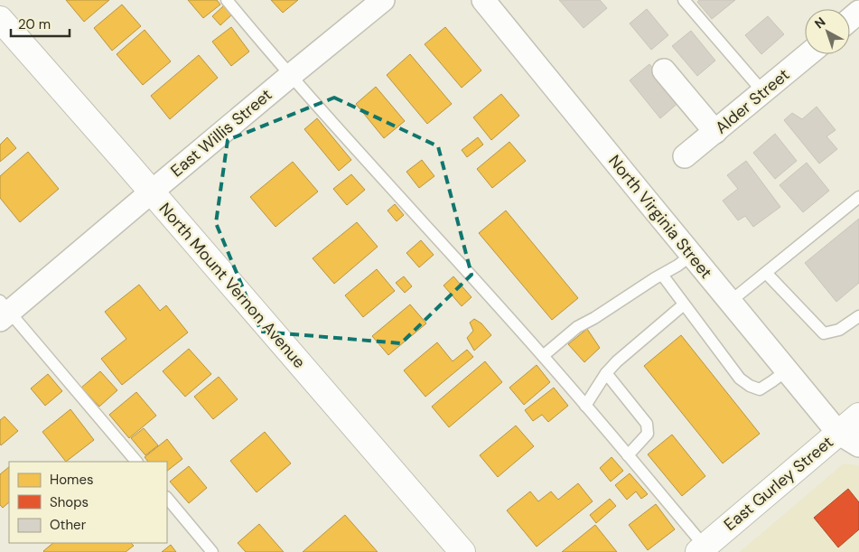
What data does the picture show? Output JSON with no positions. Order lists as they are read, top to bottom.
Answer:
{
  "streets": {
    "street": [
      "Alder Street",
      "East Willis Street",
      "North Virginia Street",
      "North Mount Vernon Avenue",
      "East Gurley Street"
    ]
  },
  "crossings": [
    ["East Willis Street", "North Mount Vernon Avenue"],
    ["North Virginia Street", "East Gurley Street"]
  ],
  "legend": ["Homes", "Shops", "Other"],
  "scale_bar": "20 m",
  "north": "top left"
}
